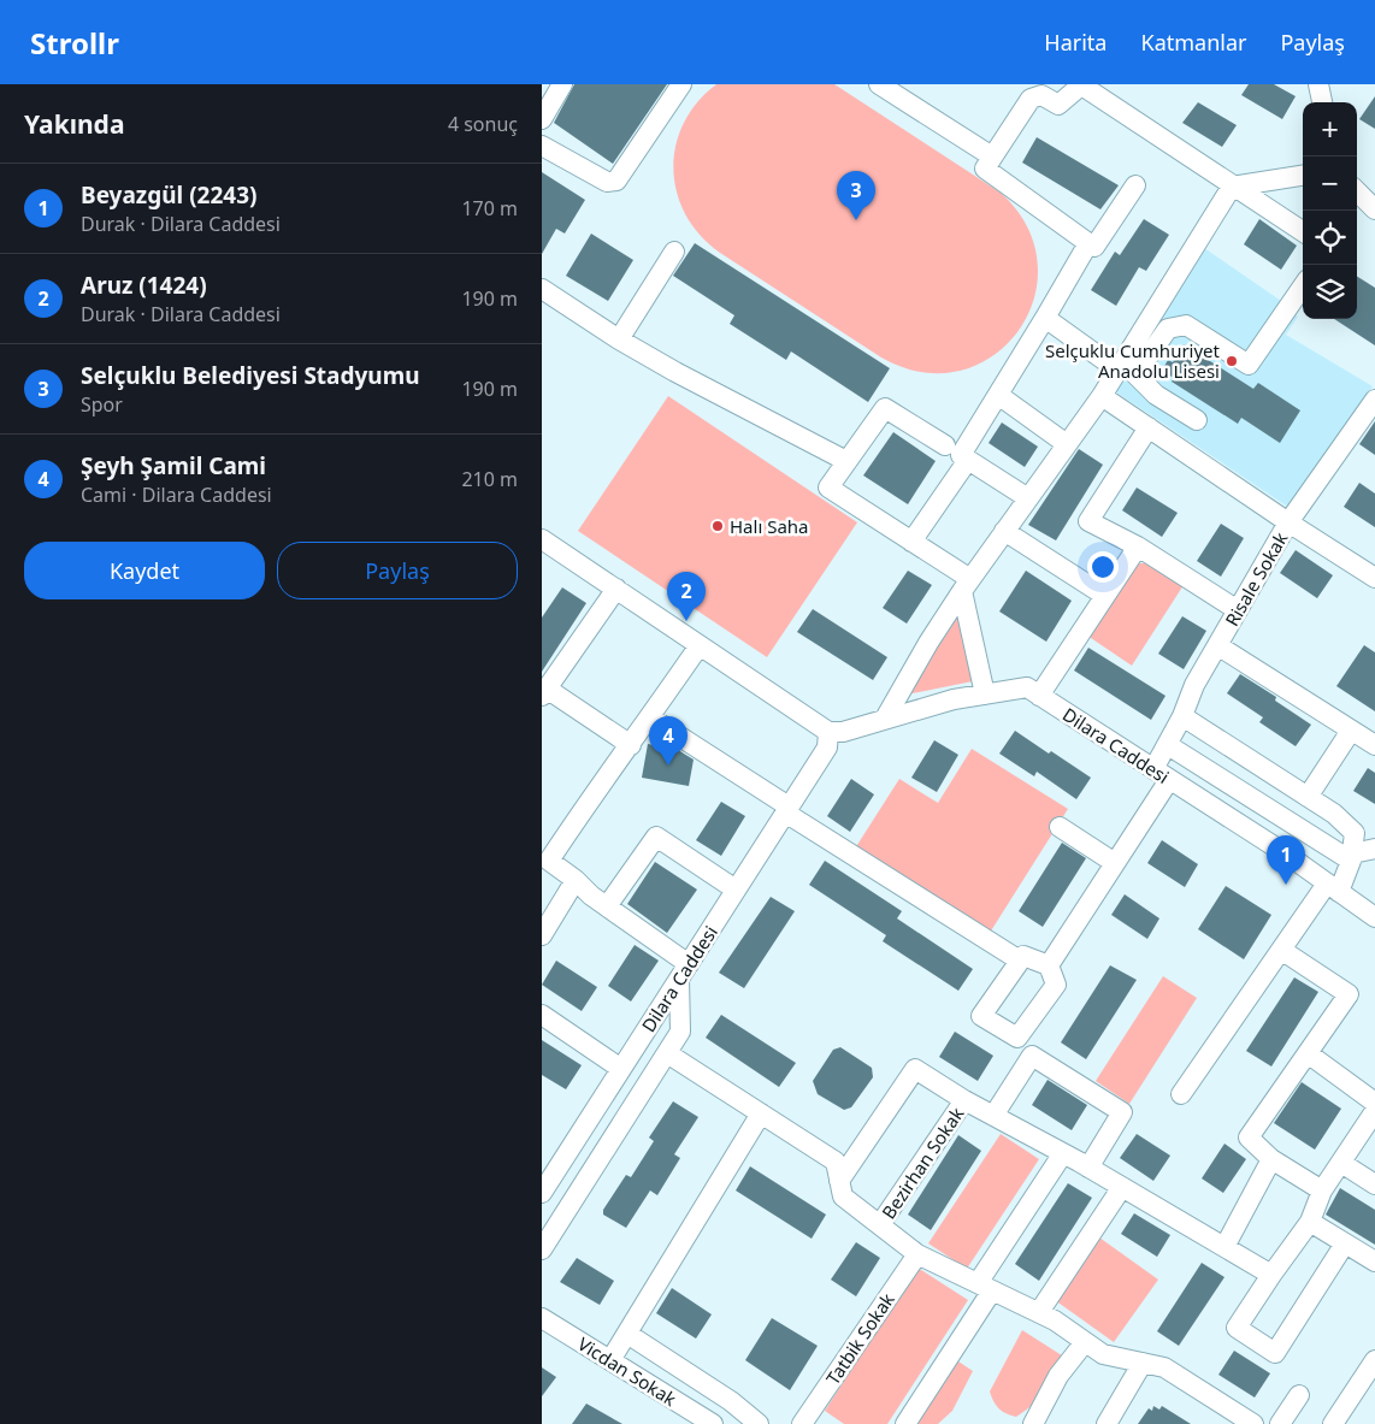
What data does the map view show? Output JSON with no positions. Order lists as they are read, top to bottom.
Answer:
{
  "streets": {
    "street": [
      "Risale Sokak",
      "Dilara Caddesi",
      "Bezirhan Sokak",
      "Tatbik Sokak",
      "Vicdan Sokak"
    ]
  },
  "crossings": [
    ["Risale Sokak", "Dilara Caddesi"]
  ],
  "places": ["Selçuklu Cumhuriyet Anadolu Lisesi", "Halı Saha"],
  "page": {
    "header": "Strollr",
    "nav": ["Harita", "Katmanlar", "Paylaş"],
    "heading": ["Yakında", "4 sonuç"],
    "map_buttons": ["+", "−"],
    "list": [
      {
        "mark": "1",
        "name": "Beyazgül (2243)",
        "note": "Durak · Dilara Caddesi",
        "value": "170 m"
      },
      {
        "mark": "2",
        "name": "Aruz (1424)",
        "note": "Durak · Dilara Caddesi",
        "value": "190 m"
      },
      {
        "mark": "3",
        "name": "Selçuklu Belediyesi Stadyumu",
        "note": "Spor",
        "value": "190 m"
      },
      {
        "mark": "4",
        "name": "Şeyh Şamil Cami",
        "note": "Cami · Dilara Caddesi",
        "value": "210 m"
      }
    ],
    "pins": [
      "3",
      "2",
      "4",
      "1"
    ],
    "buttons": ["Kaydet", "Paylaş"]
  }
}
